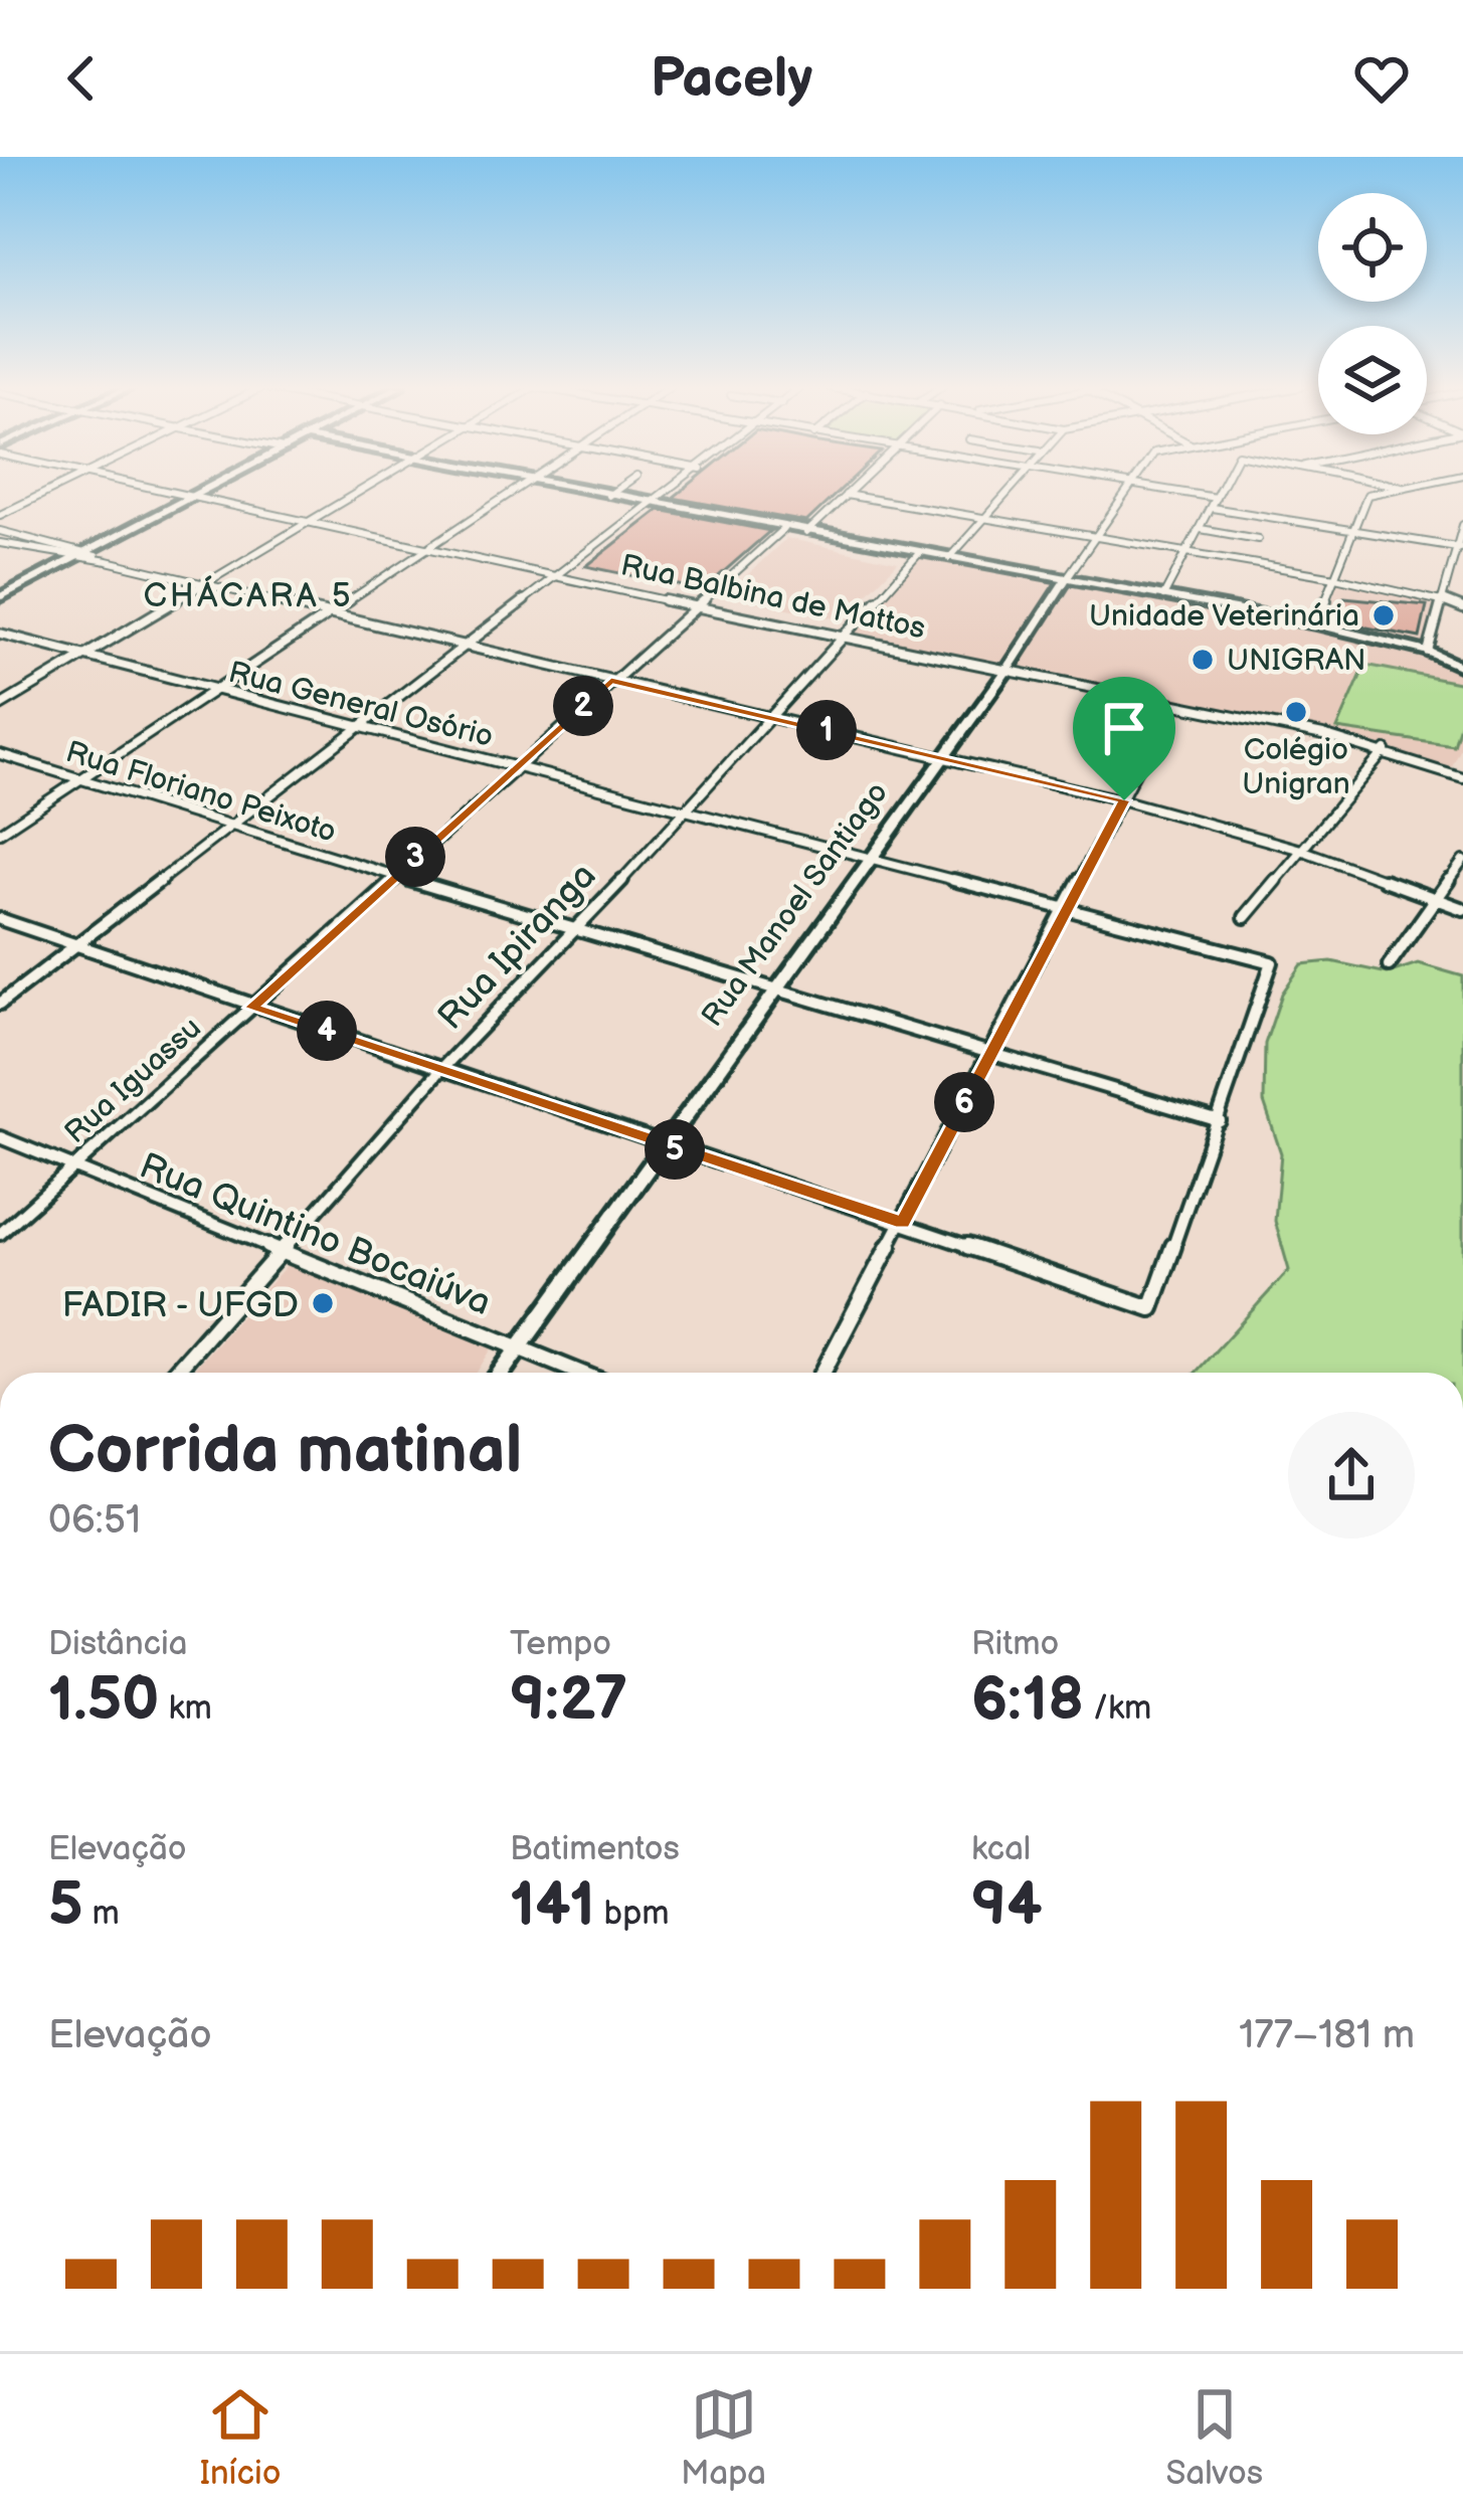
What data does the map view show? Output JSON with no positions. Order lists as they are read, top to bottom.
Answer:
{
  "streets": {
    "street": [
      "Rua Balbina de Mattos",
      "Rua General Osório",
      "Rua Floriano Peixoto",
      "Rua Manoel Santiago",
      "Rua Ipiranga",
      "Rua Iguassu",
      "Rua Quintino Bocaiúva"
    ]
  },
  "crossings": [
    ["Rua Balbina de Mattos", "Rua Manoel Santiago"],
    ["Rua Balbina de Mattos", "Rua Ipiranga"],
    ["Rua Balbina de Mattos", "Rua Iguassu"],
    ["Rua General Osório", "Rua Floriano Peixoto"],
    ["Rua General Osório", "Rua Manoel Santiago"],
    ["Rua General Osório", "Rua Ipiranga"],
    ["Rua General Osório", "Rua Iguassu"],
    ["Rua Floriano Peixoto", "Rua Manoel Santiago"],
    ["Rua Floriano Peixoto", "Rua Ipiranga"],
    ["Rua Floriano Peixoto", "Rua Iguassu"],
    ["Rua Manoel Santiago", "Rua Quintino Bocaiúva"],
    ["Rua Ipiranga", "Rua Quintino Bocaiúva"],
    ["Rua Iguassu", "Rua Quintino Bocaiúva"]
  ],
  "districts": ["CHÁCARA 5"],
  "places": [
    "Unidade Veterinária",
    "UNIGRAN",
    "Colégio Unigran",
    "FADIR - UFGD"
  ],
  "page": {
    "header": "Pacely",
    "pins": [
      "2",
      "1",
      "3",
      "4",
      "6",
      "5"
    ],
    "heading": ["Corrida matinal", "06:51"],
    "stats": [
      ["Distância", "1.50 km"],
      ["Tempo", "9:27"],
      ["Ritmo", "6:18 /km"],
      ["Elevação", "5 m"],
      ["Batimentos", "141 bpm"],
      ["kcal", "94"]
    ],
    "chart": ["Elevação", "177–181 m"],
    "tabs": ["Início", "Mapa", "Salvos"]
  }
}
